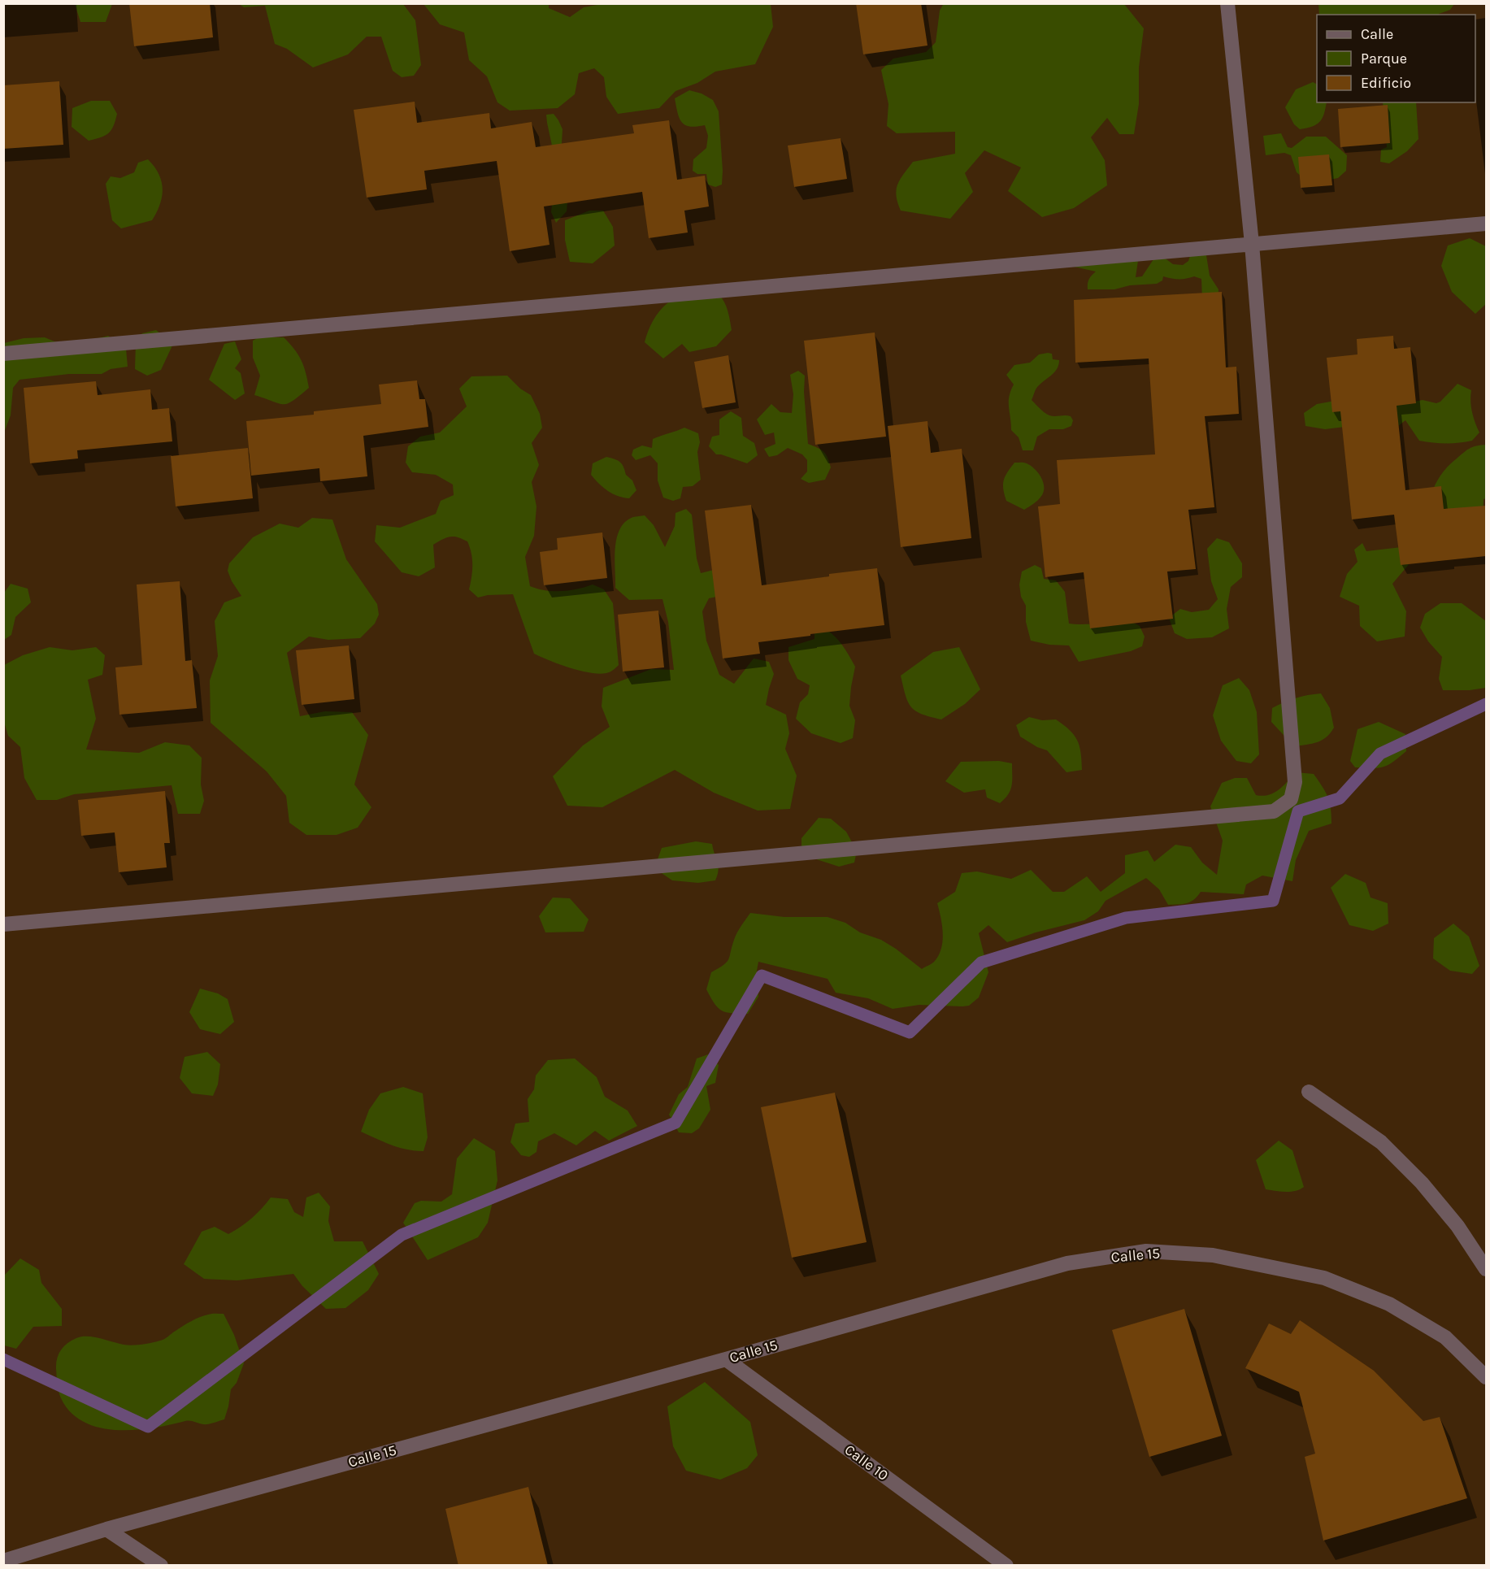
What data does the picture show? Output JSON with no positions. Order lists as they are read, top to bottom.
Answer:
{
  "streets": {
    "street": ["Calle 15", "Calle 10"]
  },
  "crossings": [
    ["Calle 15", "Calle 10"]
  ],
  "legend": ["Calle", "Parque", "Edificio"]
}
